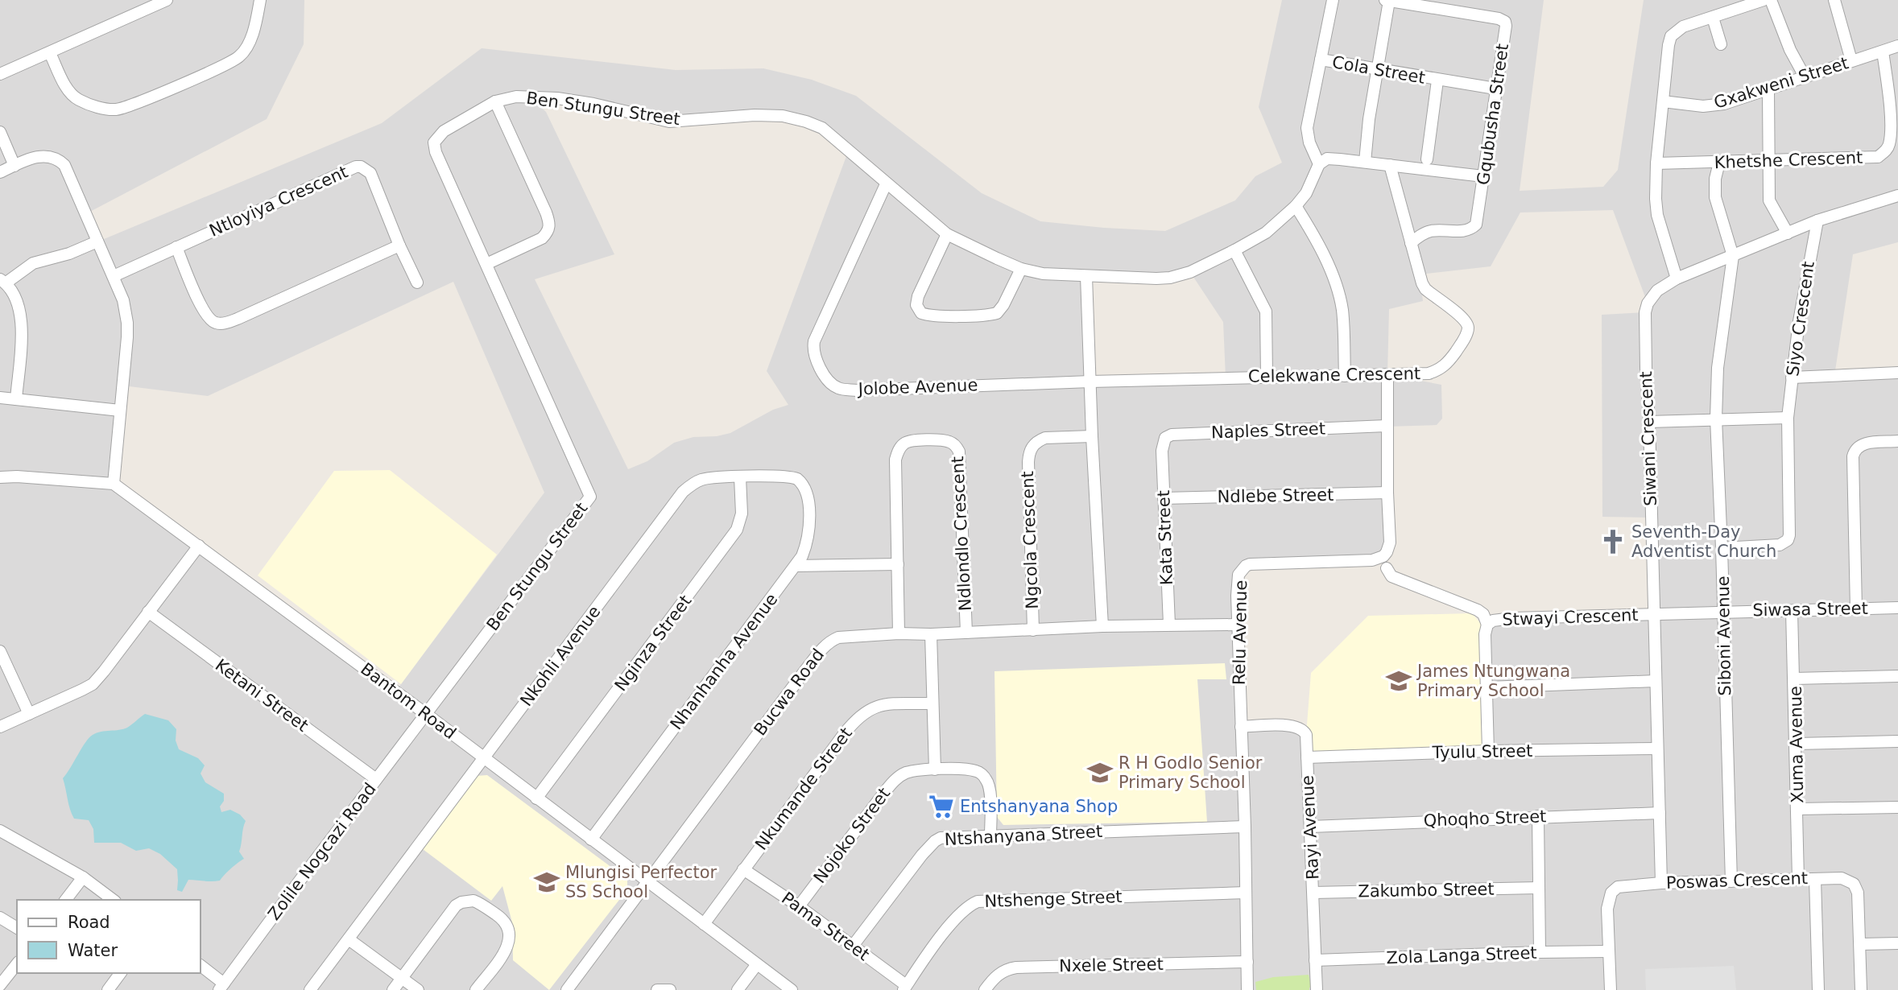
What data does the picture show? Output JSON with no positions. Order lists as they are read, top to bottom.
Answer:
{
  "streets": {
    "street": [
      "Cola Street",
      "Gxakweni Street",
      "Ben Stungu Street",
      "Gqubusha Street",
      "Khetshe Crescent",
      "Ntloyiya Crescent",
      "Siyo Crescent",
      "Celekwane Crescent",
      "Jolobe Avenue",
      "Naples Street",
      "Siwani Crescent",
      "Ndlebe Street",
      "Ndlondlo Crescent",
      "Kata Street",
      "Ngcola Crescent",
      "Siwasa Street",
      "Stwayi Crescent",
      "Relu Avenue",
      "Siboni Avenue",
      "Nginza Street",
      "Nkohli Avenue",
      "Nhanhanha Avenue",
      "Bucwa Road",
      "Ketani Street",
      "Bantom Road",
      "Xuma Avenue",
      "Tyulu Street",
      "Nkumande Street",
      "Qhoqho Street",
      "Rayi Avenue",
      "Nojoko Street",
      "Ntshanyana Street",
      "Zolile Nogcazi Road",
      "Poswas Crescent",
      "Zakumbo Street",
      "Ntshenge Street",
      "Pama Street",
      "Zola Langa Street",
      "Nxele Street"
    ]
  },
  "crossings": [
    ["Cola Street", "Gqubusha Street"],
    ["Gxakweni Street", "Khetshe Crescent"],
    ["Ben Stungu Street", "Jolobe Avenue"],
    ["Ben Stungu Street", "Bantom Road"],
    ["Ben Stungu Street", "Zolile Nogcazi Road"],
    ["Gqubusha Street", "Celekwane Crescent"],
    ["Siyo Crescent", "Siwani Crescent"],
    ["Siyo Crescent", "Siboni Avenue"],
    ["Celekwane Crescent", "Jolobe Avenue"],
    ["Celekwane Crescent", "Relu Avenue"],
    ["Naples Street", "Kata Street"],
    ["Naples Street", "Relu Avenue"],
    ["Siwani Crescent", "Siwasa Street"],
    ["Siwani Crescent", "Stwayi Crescent"],
    ["Siwani Crescent", "Siboni Avenue"],
    ["Siwani Crescent", "Tyulu Street"],
    ["Siwani Crescent", "Qhoqho Street"],
    ["Siwani Crescent", "Poswas Crescent"],
    ["Ndlebe Street", "Kata Street"],
    ["Ndlebe Street", "Relu Avenue"],
    ["Ndlondlo Crescent", "Bucwa Road"],
    ["Kata Street", "Bucwa Road"],
    ["Ngcola Crescent", "Bucwa Road"],
    ["Siwasa Street", "Stwayi Crescent"],
    ["Siwasa Street", "Siboni Avenue"],
    ["Siwasa Street", "Xuma Avenue"],
    ["Stwayi Crescent", "Tyulu Street"],
    ["Relu Avenue", "Bucwa Road"],
    ["Relu Avenue", "Rayi Avenue"],
    ["Relu Avenue", "Ntshanyana Street"],
    ["Relu Avenue", "Ntshenge Street"],
    ["Relu Avenue", "Nxele Street"],
    ["Siboni Avenue", "Poswas Crescent"],
    ["Nginza Street", "Nkohli Avenue"],
    ["Nginza Street", "Bantom Road"],
    ["Nkohli Avenue", "Nhanhanha Avenue"],
    ["Nkohli Avenue", "Bantom Road"],
    ["Nhanhanha Avenue", "Bantom Road"],
    ["Bucwa Road", "Bantom Road"],
    ["Ketani Street", "Zolile Nogcazi Road"],
    ["Bantom Road", "Nkumande Street"],
    ["Bantom Road", "Zolile Nogcazi Road"],
    ["Xuma Avenue", "Poswas Crescent"],
    ["Tyulu Street", "Rayi Avenue"],
    ["Nkumande Street", "Pama Street"],
    ["Qhoqho Street", "Rayi Avenue"],
    ["Rayi Avenue", "Zakumbo Street"],
    ["Rayi Avenue", "Zola Langa Street"],
    ["Nojoko Street", "Ntshanyana Street"],
    ["Nojoko Street", "Pama Street"],
    ["Ntshanyana Street", "Pama Street"],
    ["Poswas Crescent", "Zola Langa Street"],
    ["Ntshenge Street", "Pama Street"]
  ],
  "places": {
    "church": ["Seventh-Day Adventist Church"],
    "school or university": ["James Ntungwana Primary School", "R H Godlo Senior Primary School", "Mlungisi Perfector SS School"],
    "supermarket": ["Entshanyana Shop"]
  },
  "legend": ["Road", "Water"]
}
